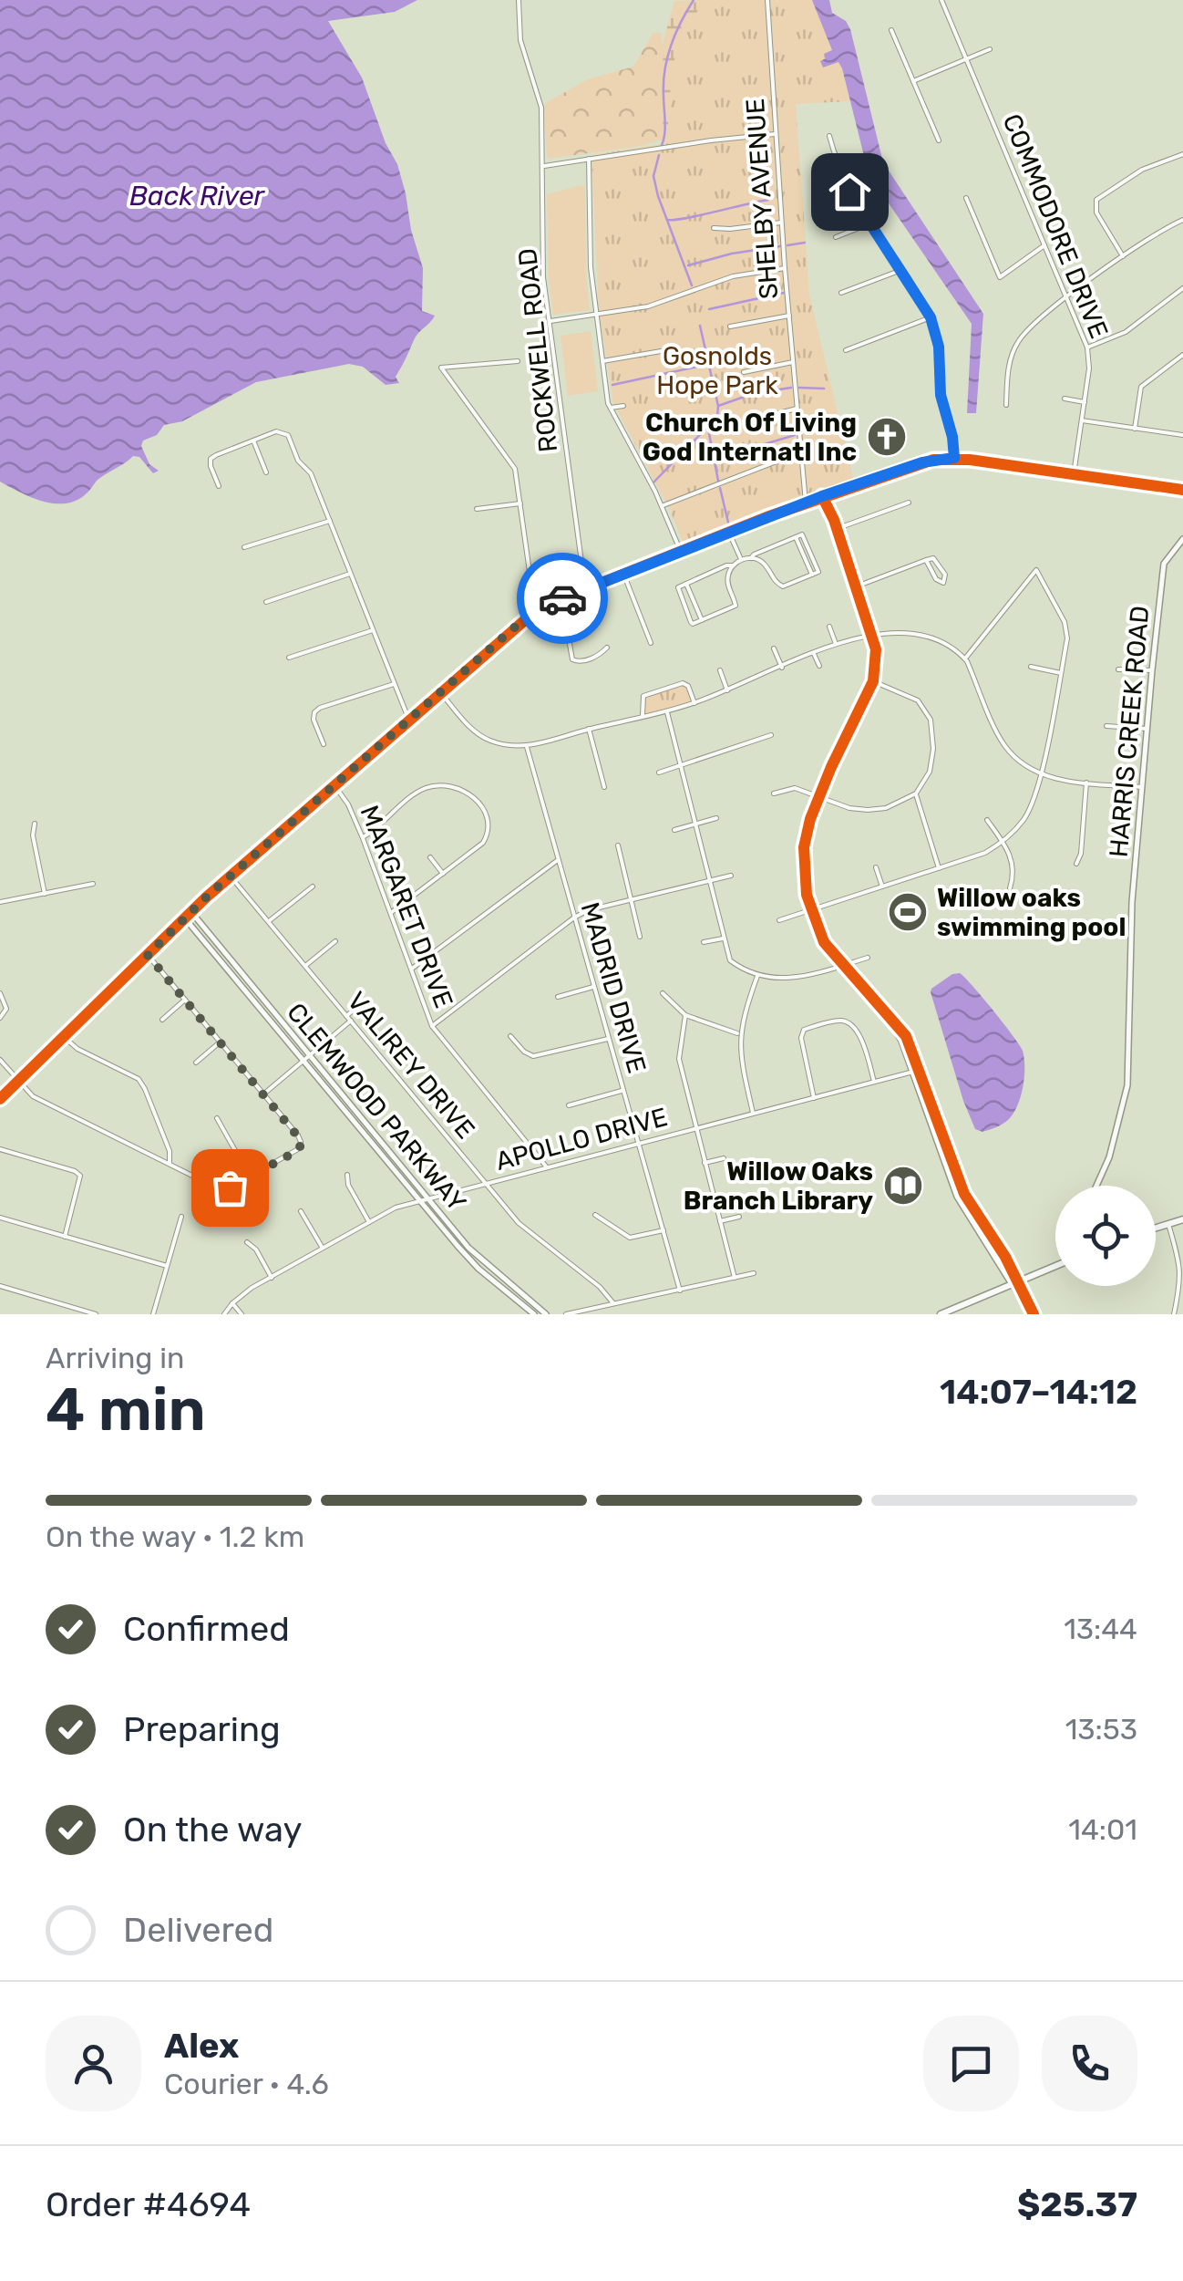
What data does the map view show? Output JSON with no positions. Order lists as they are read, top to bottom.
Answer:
{
  "streets": {
    "street": [
      "SHELBY AVENUE",
      "COMMODORE DRIVE",
      "ROCKWELL ROAD",
      "HARRIS CREEK ROAD",
      "MARGARET DRIVE",
      "MADRID DRIVE",
      "VALIREY DRIVE",
      "CLEMWOOD PARKWAY",
      "APOLLO DRIVE"
    ]
  },
  "crossings": [
    ["MARGARET DRIVE", "APOLLO DRIVE"],
    ["MADRID DRIVE", "APOLLO DRIVE"],
    ["VALIREY DRIVE", "APOLLO DRIVE"],
    ["CLEMWOOD PARKWAY", "APOLLO DRIVE"]
  ],
  "water": ["Back River"],
  "parks": ["Gosnolds Hope Park"],
  "places": {
    "church": ["Church Of Living God Internatl Inc"],
    "sports": ["Willow oaks swimming pool"],
    "library": ["Willow Oaks Branch Library"]
  },
  "page": {
    "heading": ["4 min", "Arriving in", "14:07–14:12"],
    "panel": [
      "Alex",
      "Courier · 4.6",
      "Order #4694",
      "$25.37"
    ],
    "bar": "On the way · 1.2 km",
    "list": [
      ["Confirmed", "13:44"],
      ["Preparing", "13:53"],
      ["On the way", "14:01"],
      "Delivered"
    ]
  }
}
